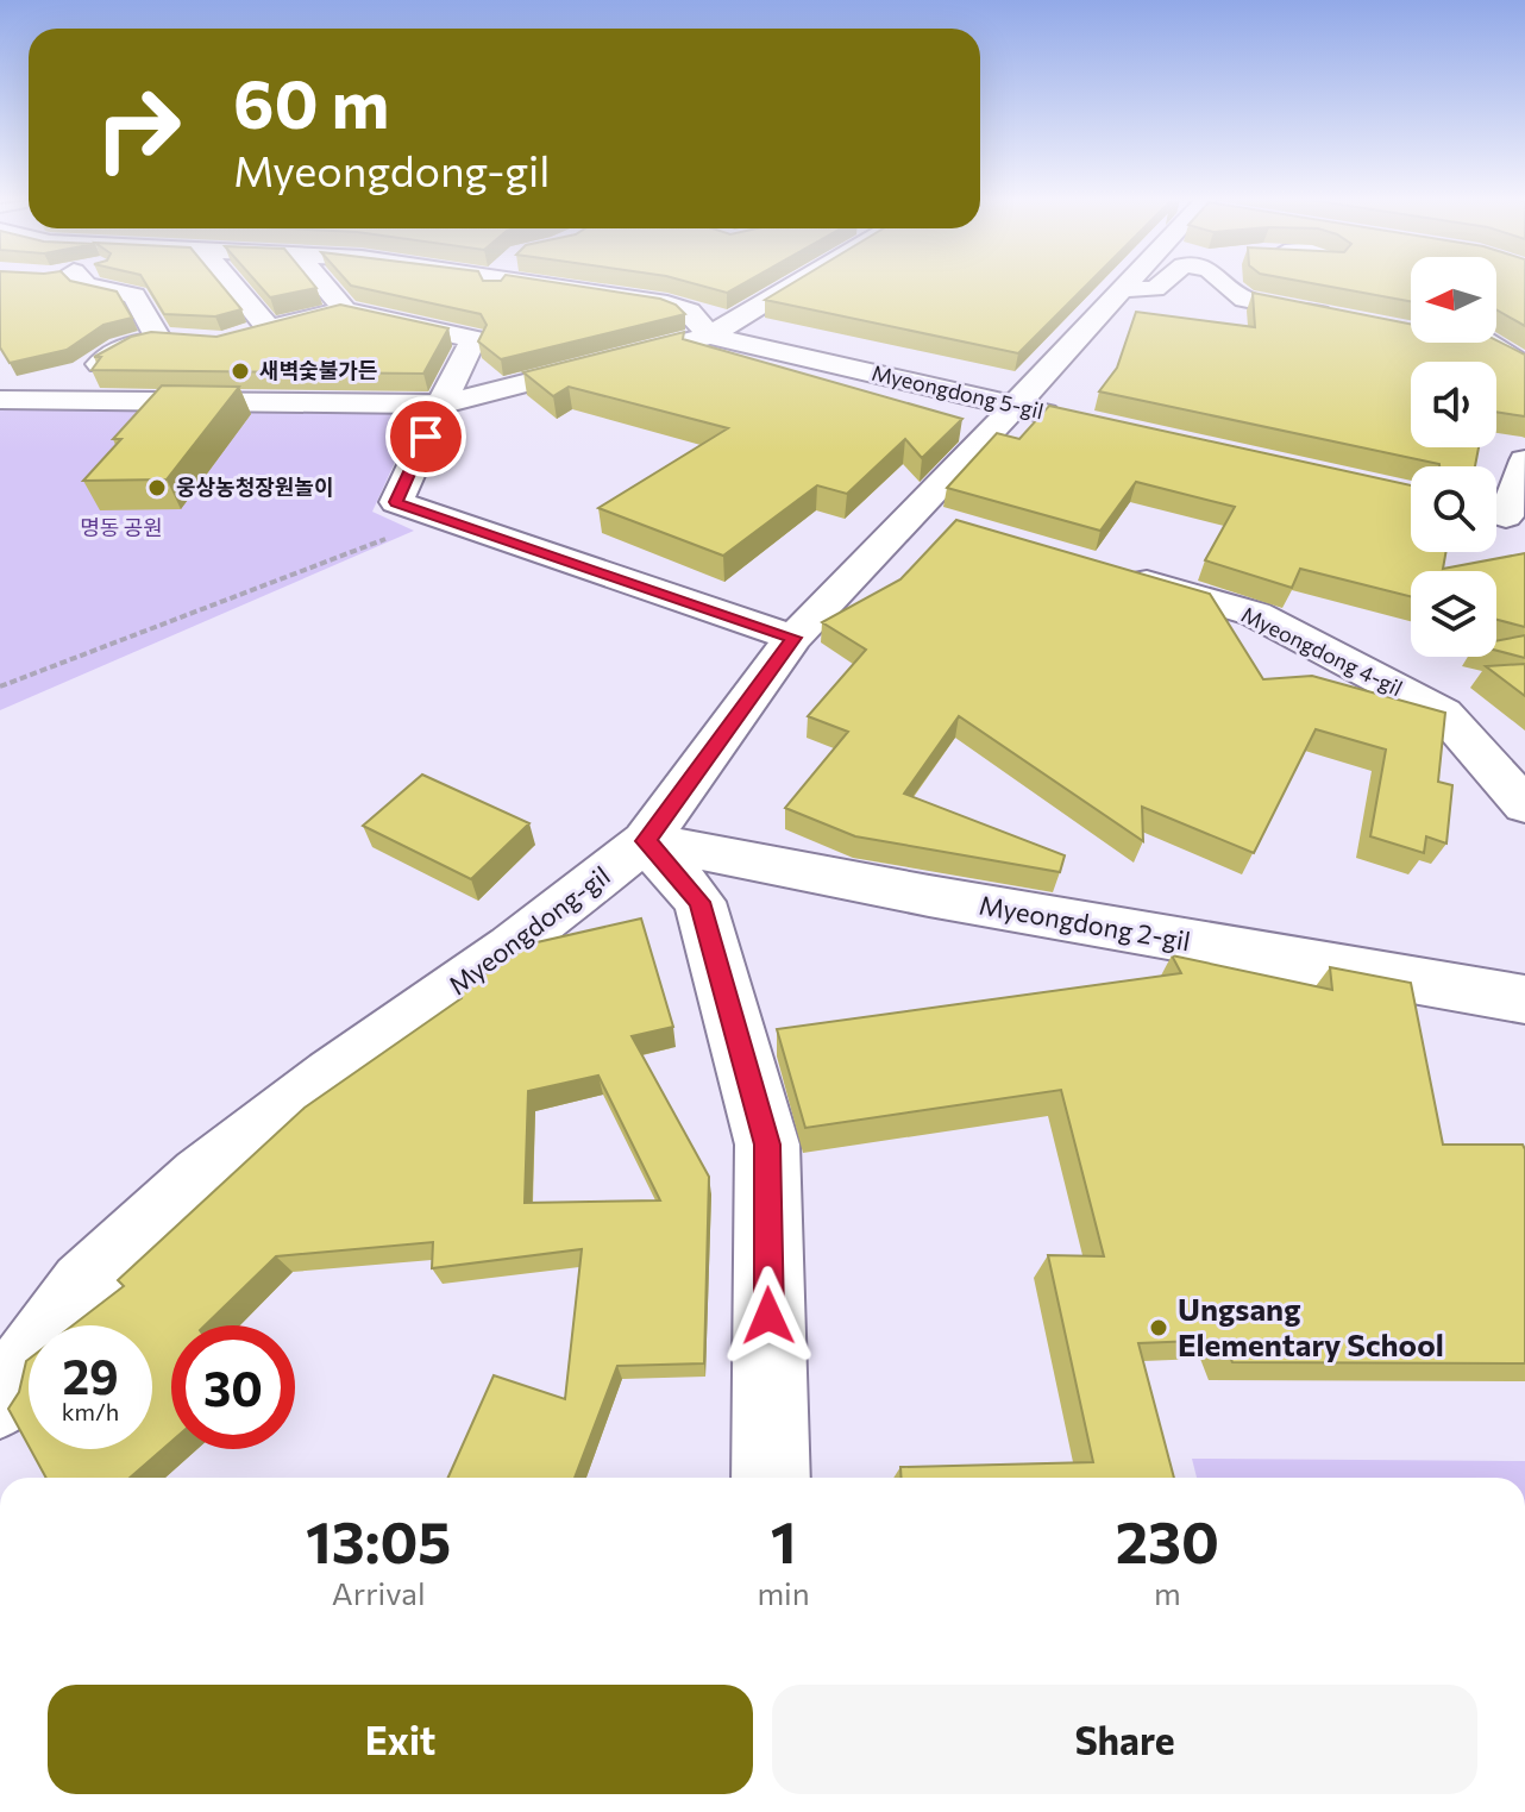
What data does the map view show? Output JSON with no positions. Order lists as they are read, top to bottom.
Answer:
{
  "streets": {
    "street": [
      "Myeongdong 5-gil",
      "Myeongdong 4-gil",
      "Myeongdong 2-gil",
      "Myeongdong-gil"
    ]
  },
  "crossings": [
    ["Myeongdong 5-gil", "Myeongdong-gil"],
    ["Myeongdong 2-gil", "Myeongdong-gil"]
  ],
  "parks": ["명동 공원"],
  "places": ["새벽숯불가든", "웅상농청장원놀이", "Ungsang Elementary School"],
  "north": "left",
  "page": {
    "turn": ["60 m", "Myeongdong-gil"],
    "speed": "29 km/h",
    "limit": "30",
    "eta": [
      "13:05",
      "Arrival",
      "1",
      "min",
      "230",
      "m"
    ],
    "buttons": ["Exit", "Share"]
  }
}
